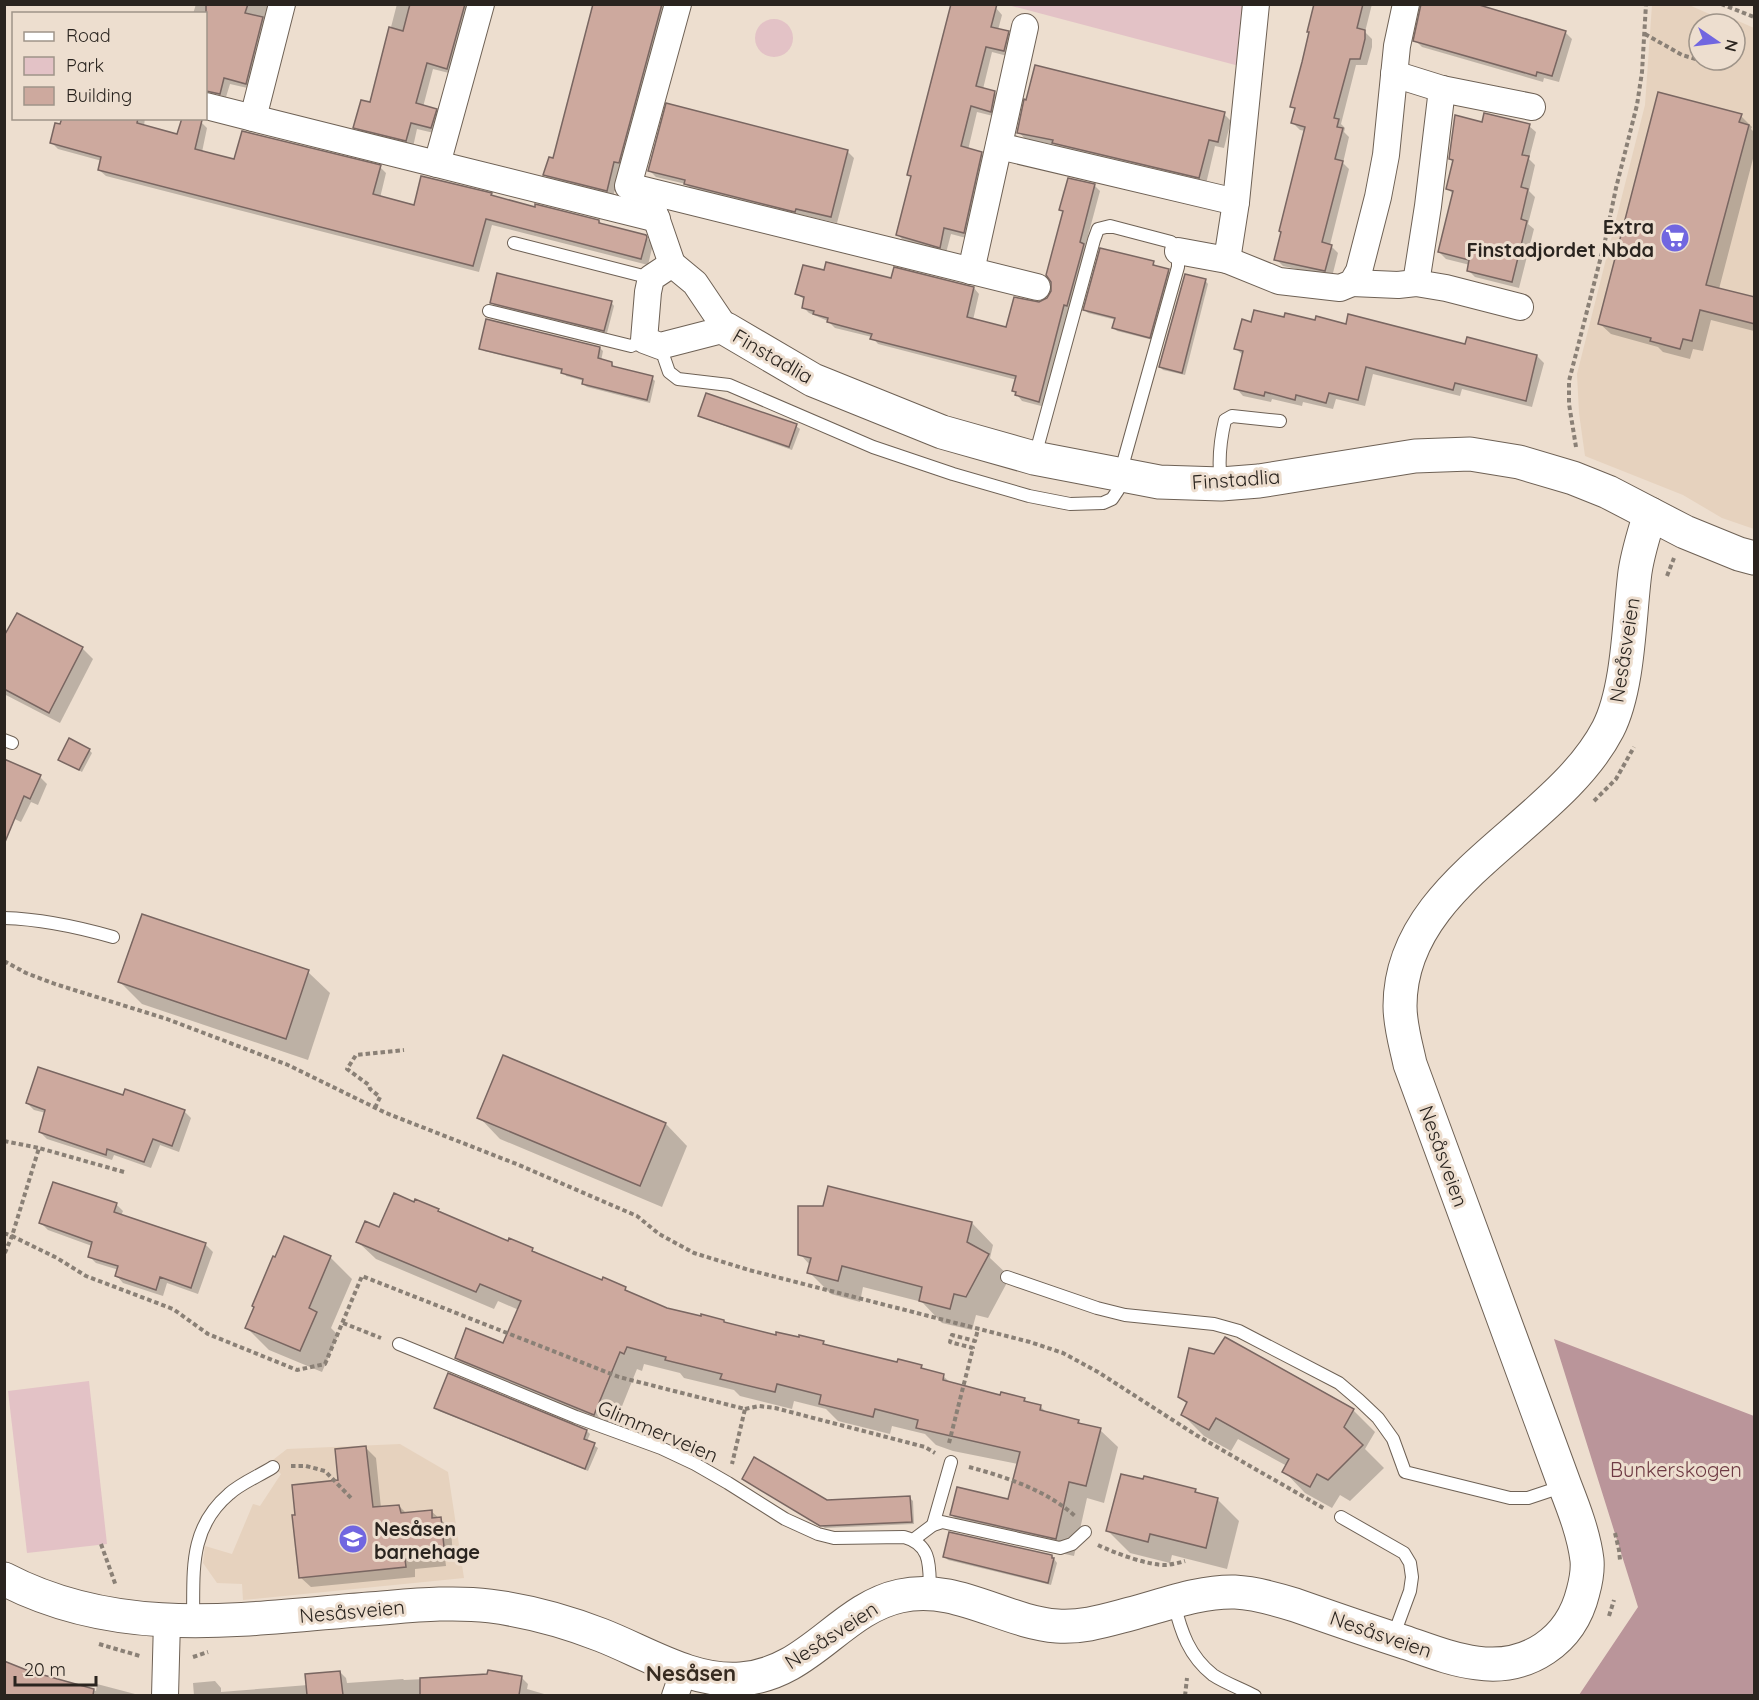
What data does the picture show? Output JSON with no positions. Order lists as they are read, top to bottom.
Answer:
{
  "streets": {
    "street": ["Finstadlia", "Nesåsveien"],
    "lane": ["Glimmerveien"]
  },
  "crossings": [
    ["Finstadlia", "Nesåsveien"]
  ],
  "districts": ["Nesåsen"],
  "parks": ["Bunkerskogen"],
  "places": {
    "supermarket": ["Extra Finstadjordet Nbda"],
    "school or university": ["Nesåsen barnehage"]
  },
  "legend": ["Road", "Park", "Building"],
  "scale_bar": "20 m",
  "north": "right"
}
